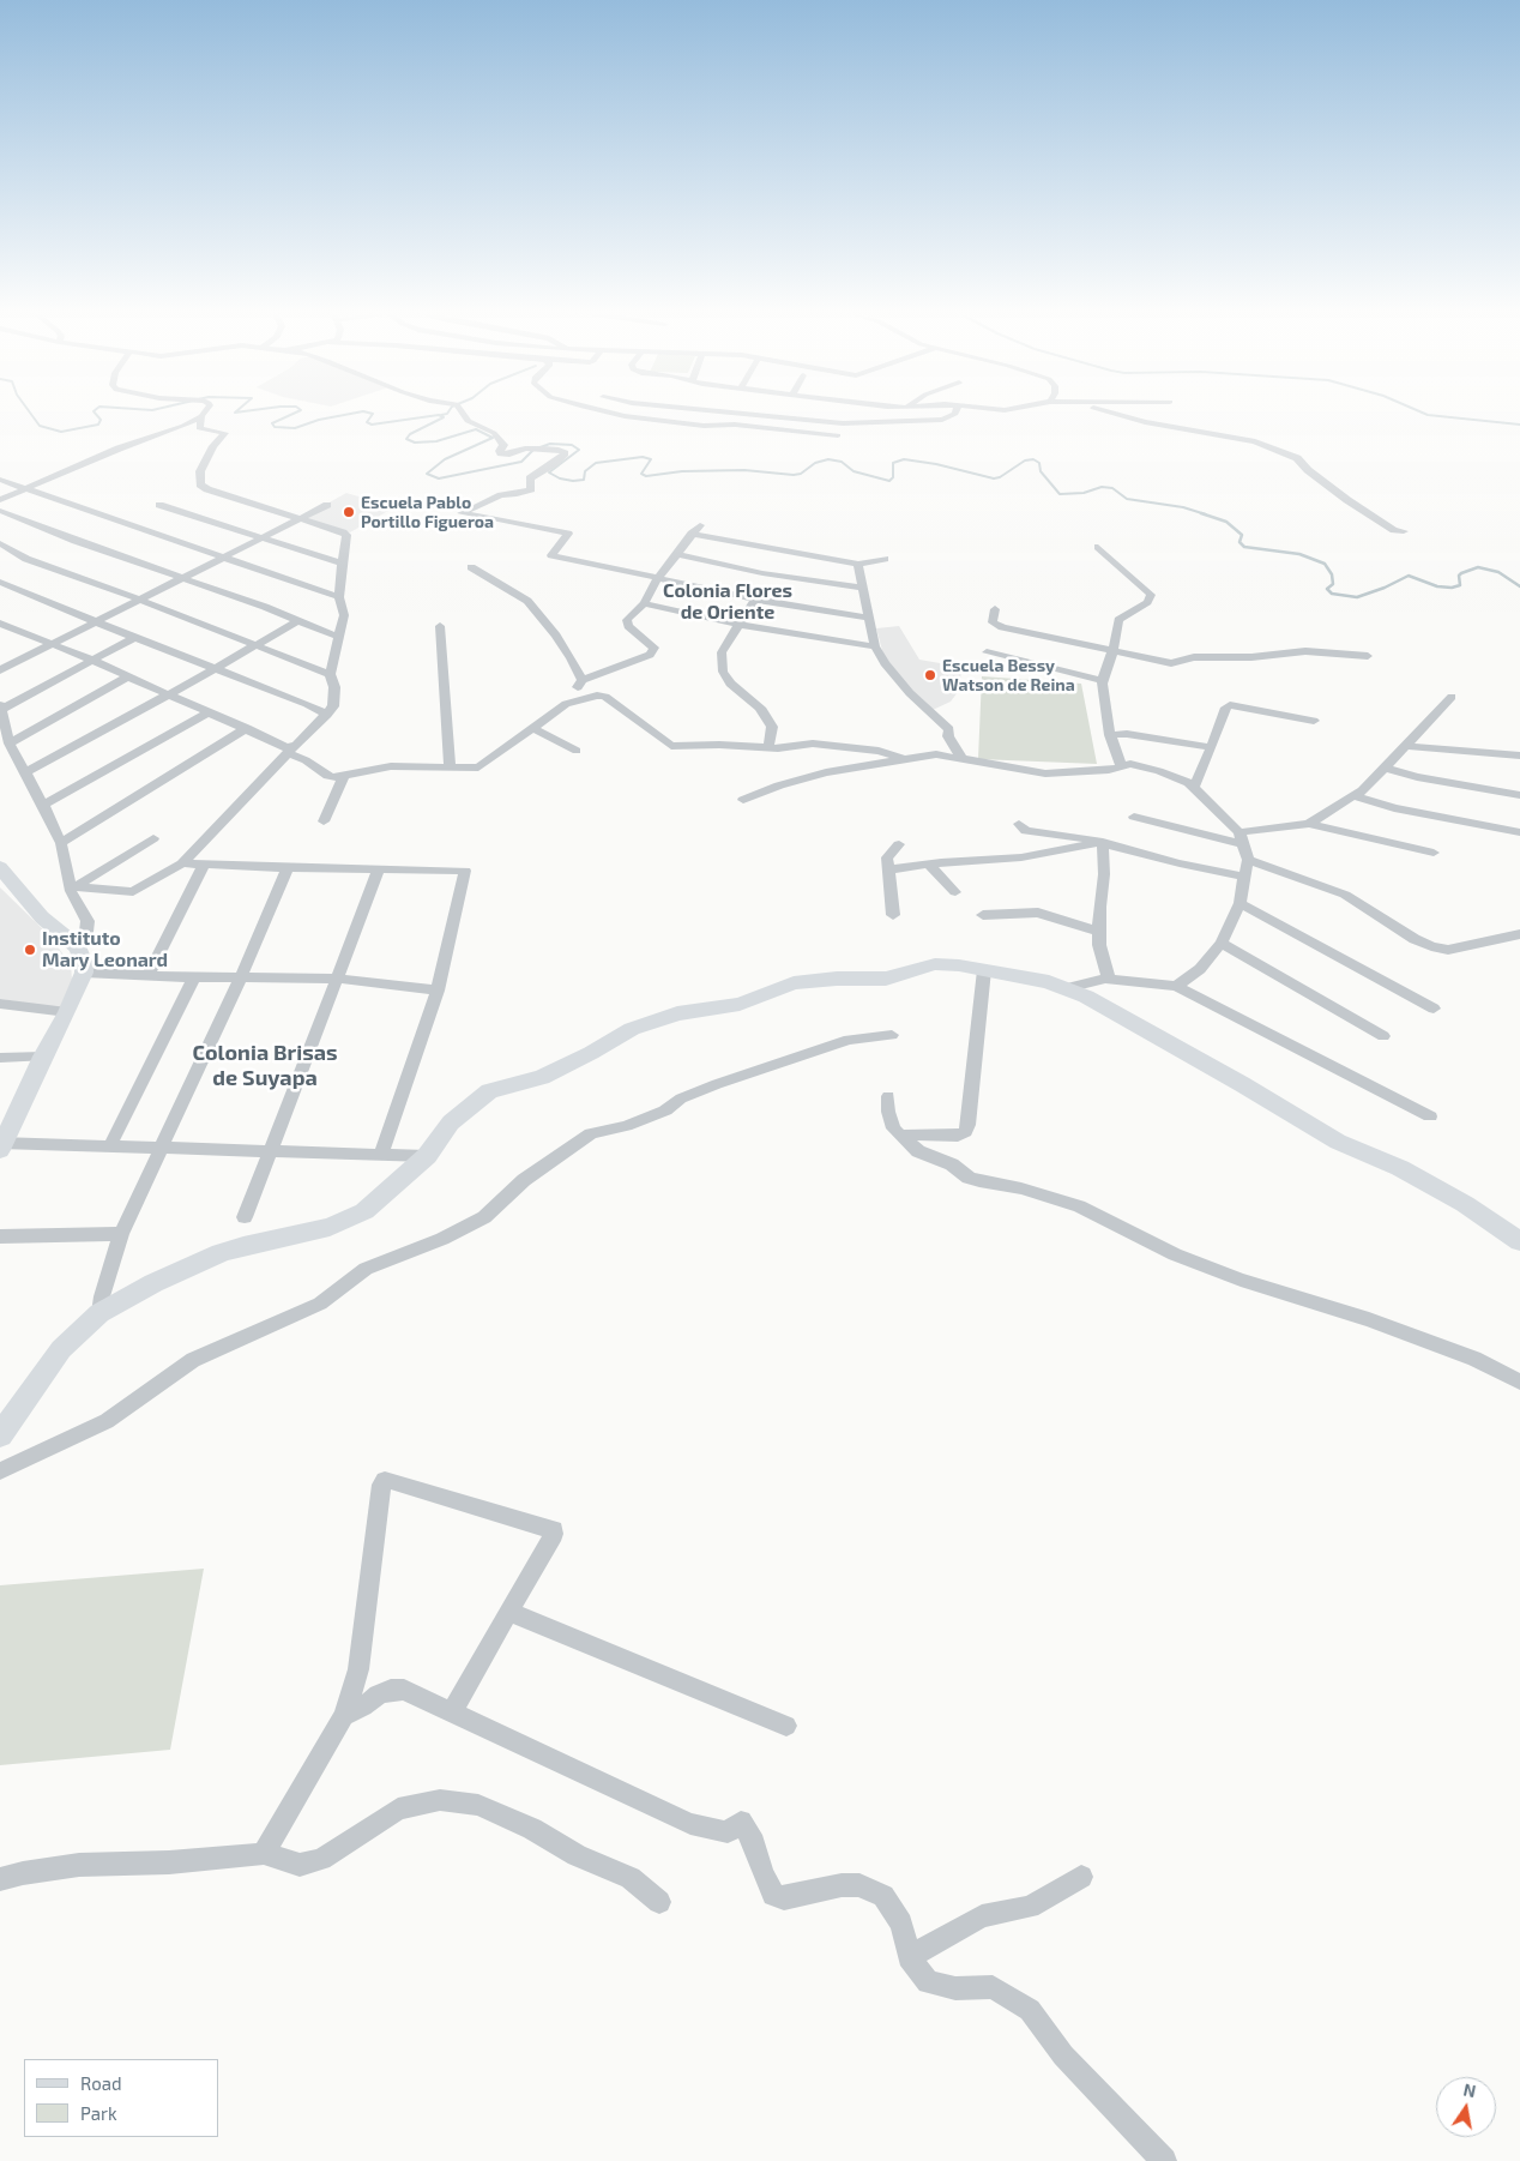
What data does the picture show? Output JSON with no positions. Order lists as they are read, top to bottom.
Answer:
{
  "districts": ["Colonia Flores de Oriente", "Colonia Brisas de Suyapa"],
  "places": ["Escuela Pablo Portillo Figueroa", "Escuela Bessy Watson de Reina", "Instituto Mary Leonard"],
  "legend": ["Road", "Park"],
  "north": "top"
}
